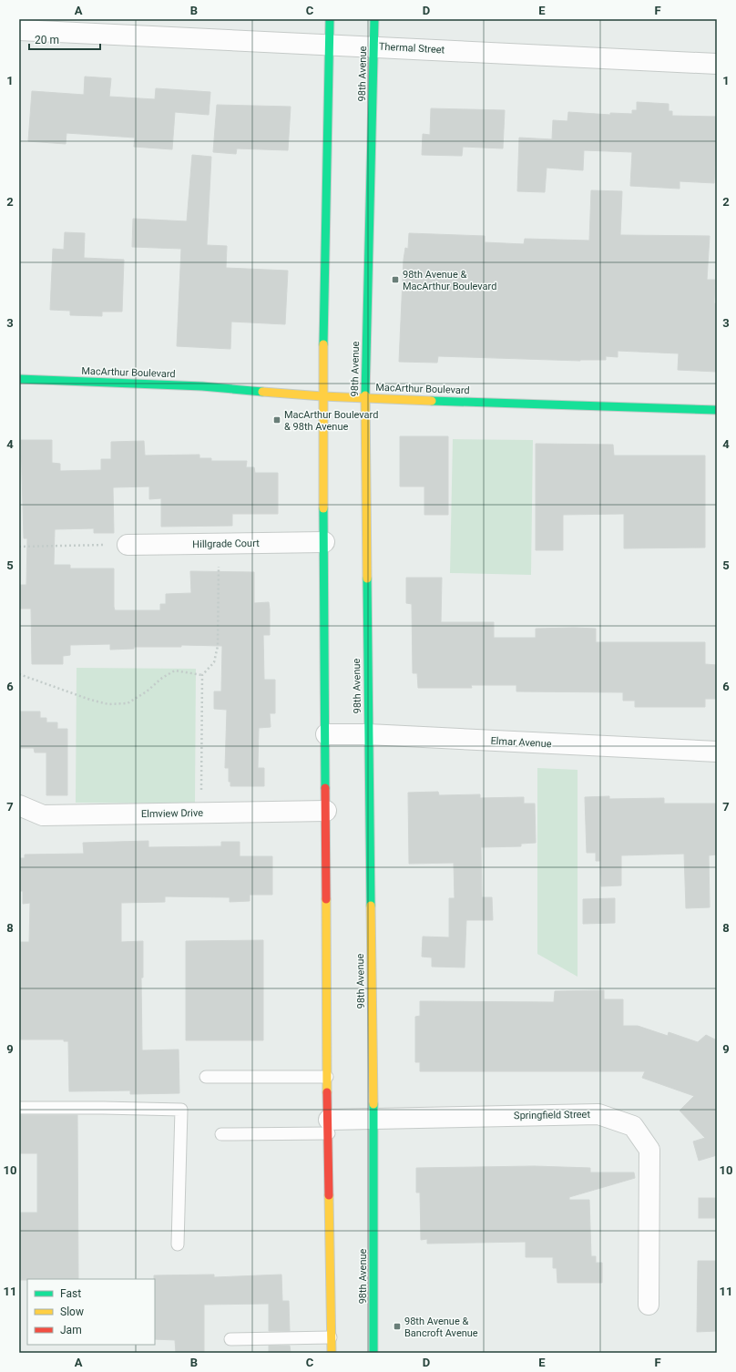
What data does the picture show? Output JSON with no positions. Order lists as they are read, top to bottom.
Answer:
{
  "streets": {
    "main road": ["98th Avenue", "MacArthur Boulevard"],
    "street": [
      "Thermal Street",
      "Hillgrade Court",
      "Elmar Avenue",
      "Elmview Drive",
      "Springfield Street"
    ]
  },
  "crossings": [
    ["Thermal Street", "98th Avenue"],
    ["98th Avenue", "MacArthur Boulevard"],
    ["98th Avenue", "Elmar Avenue"],
    ["98th Avenue", "Springfield Street"]
  ],
  "places": {
    "transit": ["98th Avenue & MacArthur Boulevard", "MacArthur Boulevard & 98th Avenue", "98th Avenue & Bancroft Avenue"]
  },
  "legend": ["Fast", "Slow", "Jam"],
  "scale_bar": "20 m",
  "grid": {
    "columns": [
      "A",
      "B",
      "C",
      "D",
      "E",
      "F"
    ],
    "rows": [
      "1",
      "2",
      "3",
      "4",
      "5",
      "6",
      "7",
      "8",
      "9",
      "10",
      "11"
    ]
  }
}
